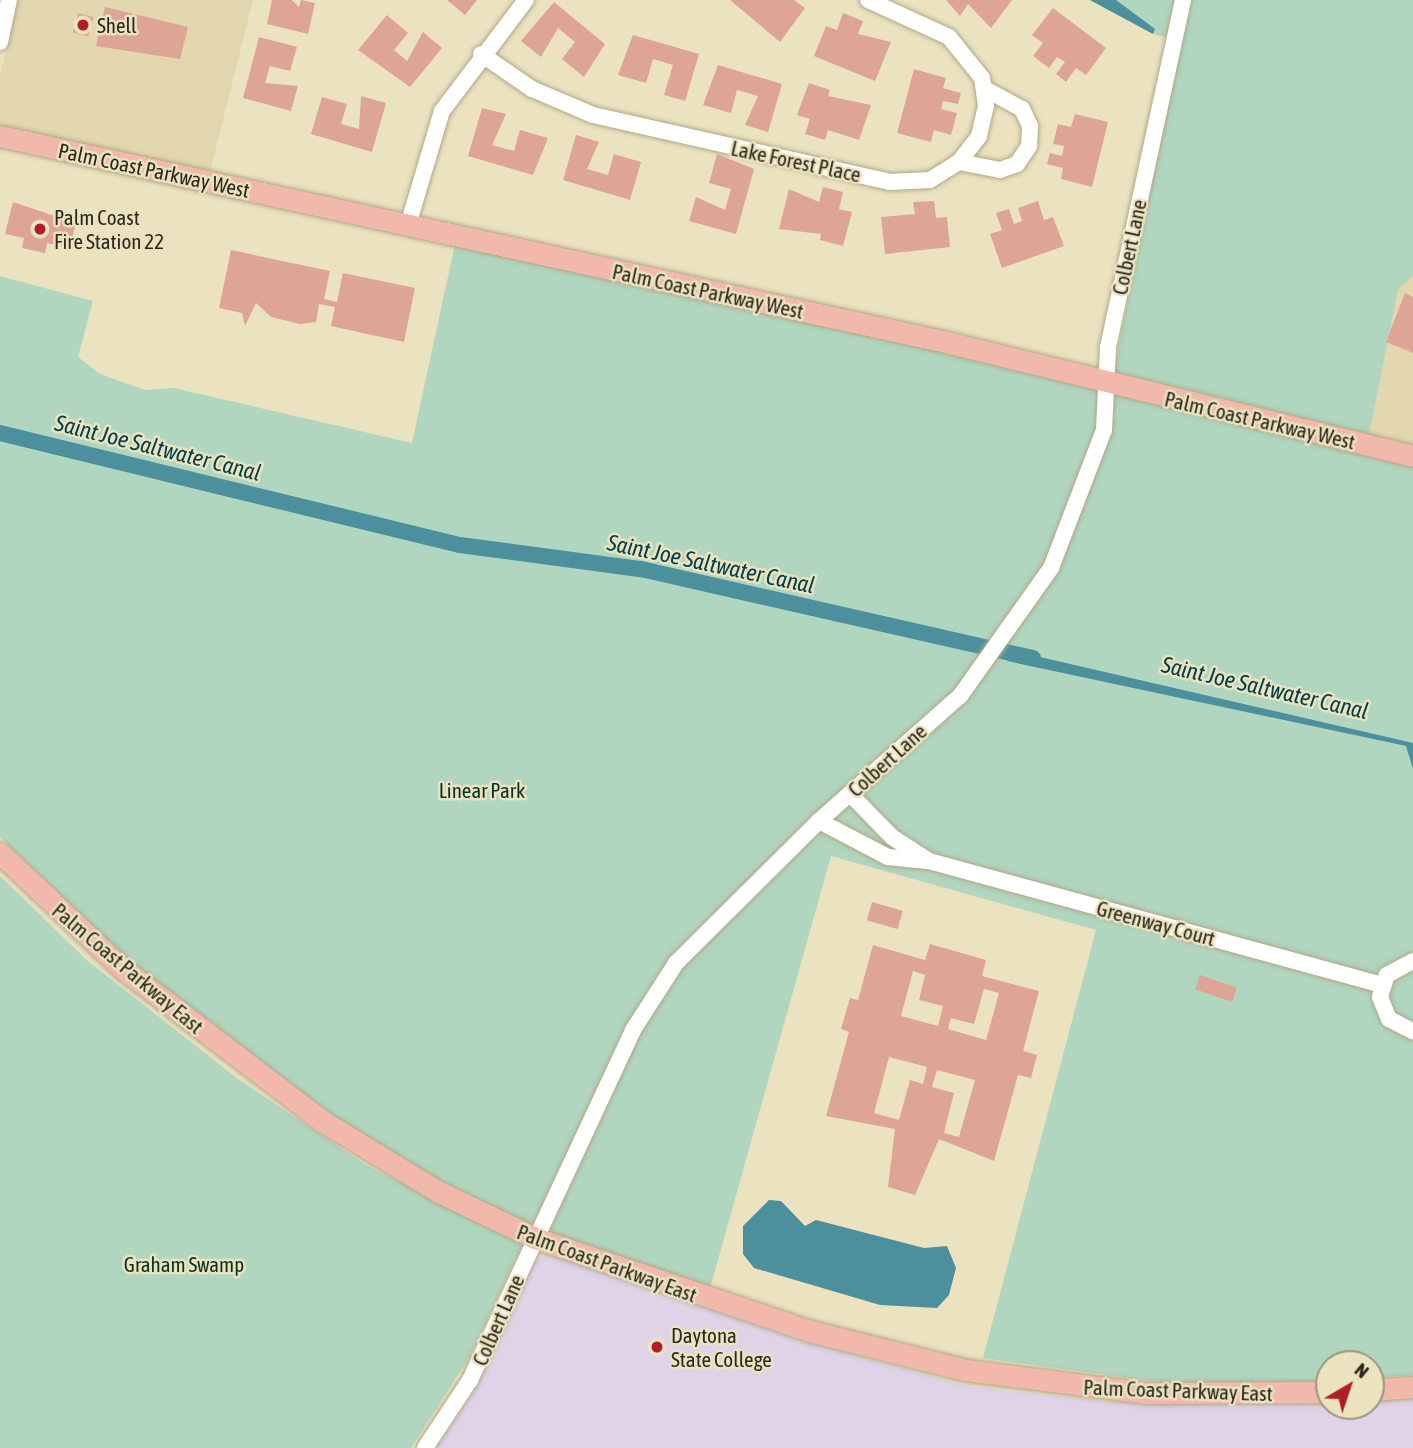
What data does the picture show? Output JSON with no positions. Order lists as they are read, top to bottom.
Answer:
{
  "streets": {
    "main road": ["Palm Coast Parkway West", "Palm Coast Parkway East"],
    "street": ["Lake Forest Place", "Colbert Lane", "Greenway Court"]
  },
  "crossings": [
    ["Palm Coast Parkway West", "Colbert Lane"],
    ["Colbert Lane", "Palm Coast Parkway East"]
  ],
  "water": ["Saint Joe Saltwater Canal"],
  "parks": ["Linear Park", "Graham Swamp"],
  "places": ["Shell", "Palm Coast Fire Station 22", "Daytona State College"],
  "north": "top right"
}
